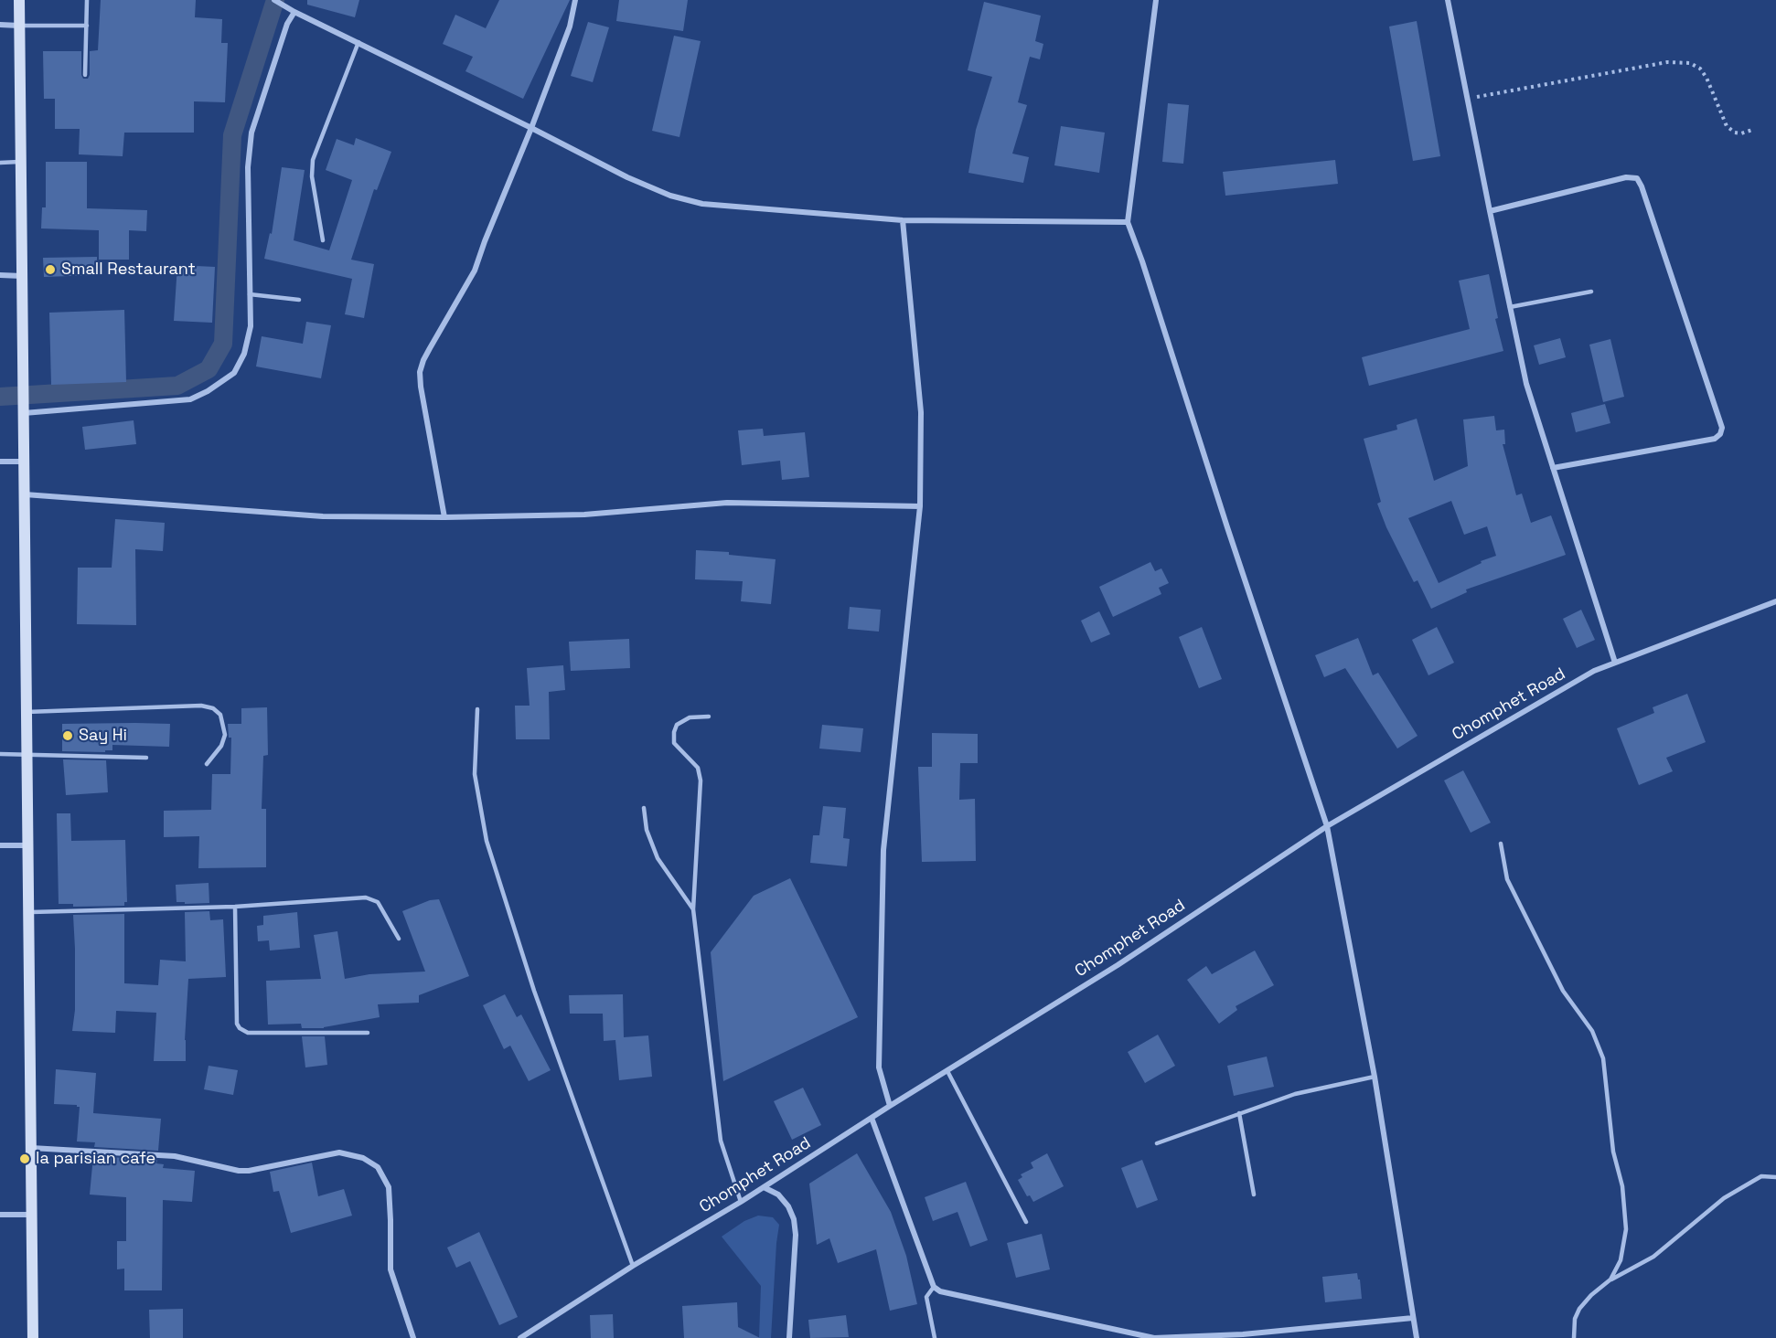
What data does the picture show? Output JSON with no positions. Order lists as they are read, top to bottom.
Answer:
{
  "streets": {
    "street": ["Chomphet Road"]
  },
  "places": ["Small Restaurant", "Say Hi", "la parisian cafe"]
}
